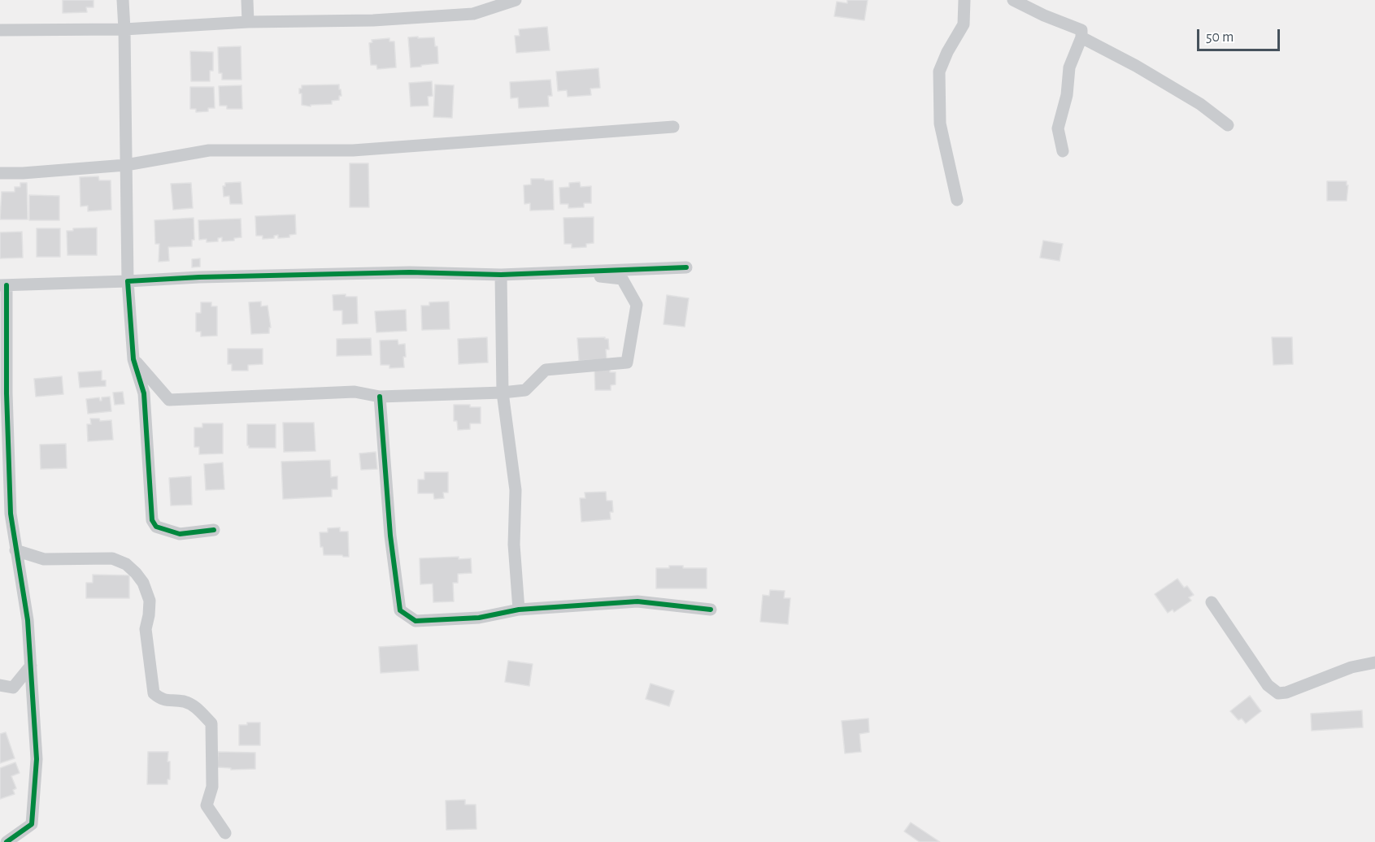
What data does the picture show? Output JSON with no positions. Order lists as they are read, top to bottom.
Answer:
{
  "scale_bar": "50 m"
}
